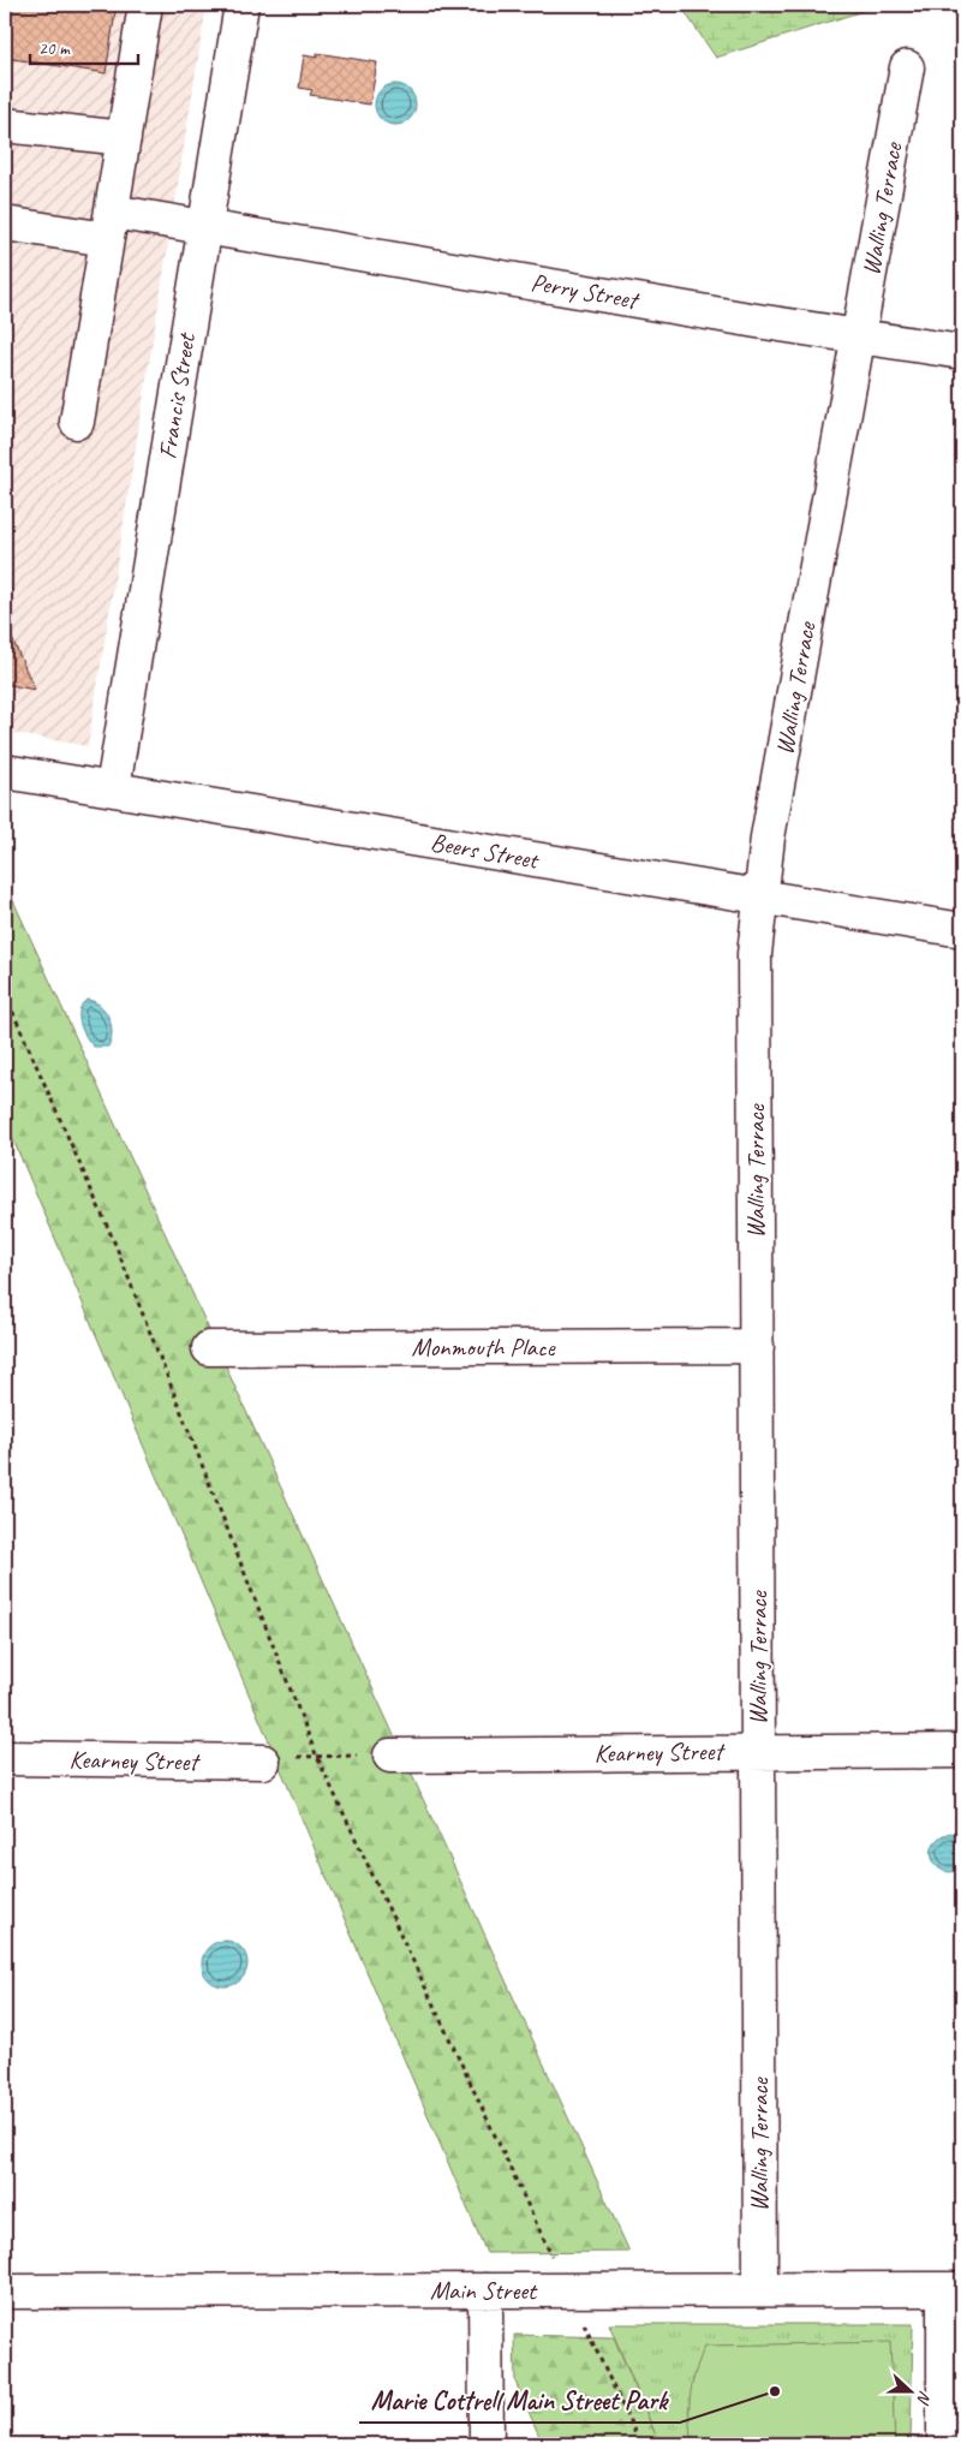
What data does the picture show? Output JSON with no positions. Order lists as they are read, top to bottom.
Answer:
{
  "streets": {
    "street": [
      "Walling Terrace",
      "Perry Street",
      "Francis Street",
      "Beers Street",
      "Monmouth Place",
      "Kearney Street",
      "Main Street"
    ]
  },
  "crossings": [
    ["Walling Terrace", "Perry Street"],
    ["Walling Terrace", "Beers Street"],
    ["Walling Terrace", "Monmouth Place"],
    ["Walling Terrace", "Kearney Street"],
    ["Walling Terrace", "Main Street"],
    ["Perry Street", "Francis Street"],
    ["Francis Street", "Beers Street"]
  ],
  "places": ["Marie Cottrell Main Street Park"],
  "scale_bar": "20 m",
  "north": "right"
}
